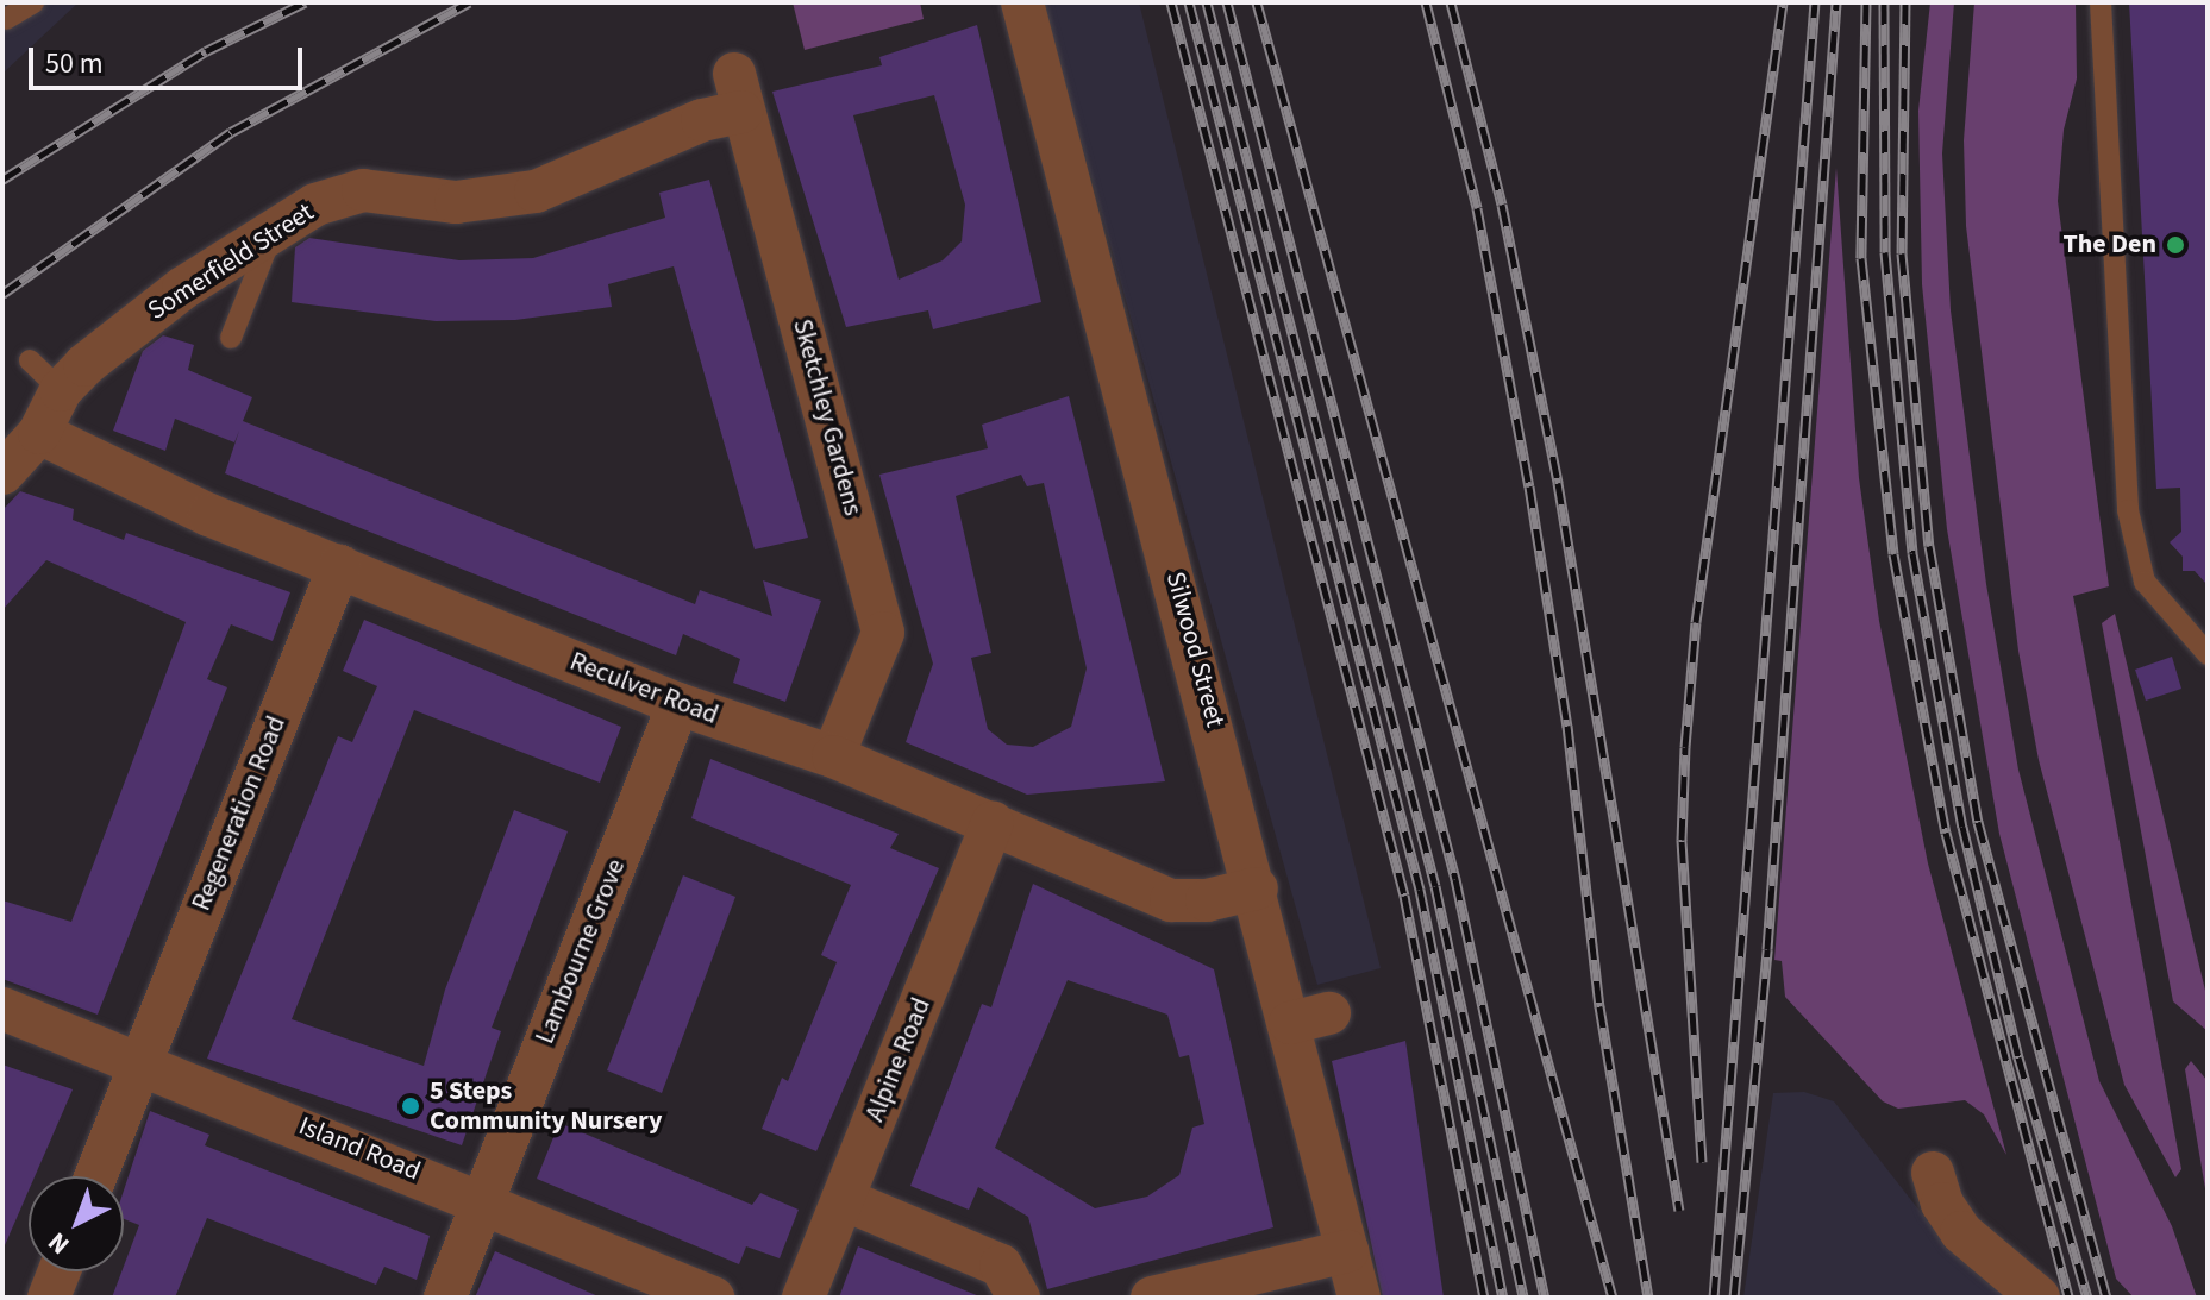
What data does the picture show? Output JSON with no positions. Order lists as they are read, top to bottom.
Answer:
{
  "streets": {
    "street": [
      "Somerfield Street",
      "Sketchley Gardens",
      "Silwood Street",
      "Reculver Road",
      "Regeneration Road",
      "Lambourne Grove",
      "Alpine Road",
      "Island Road"
    ]
  },
  "crossings": [
    ["Somerfield Street", "Sketchley Gardens"],
    ["Somerfield Street", "Reculver Road"],
    ["Sketchley Gardens", "Reculver Road"],
    ["Silwood Street", "Reculver Road"],
    ["Reculver Road", "Regeneration Road"],
    ["Reculver Road", "Lambourne Grove"],
    ["Reculver Road", "Alpine Road"],
    ["Regeneration Road", "Island Road"],
    ["Lambourne Grove", "Island Road"]
  ],
  "places": ["The Den", "5 Steps Community Nursery"],
  "scale_bar": "50 m",
  "north": "bottom left"
}
